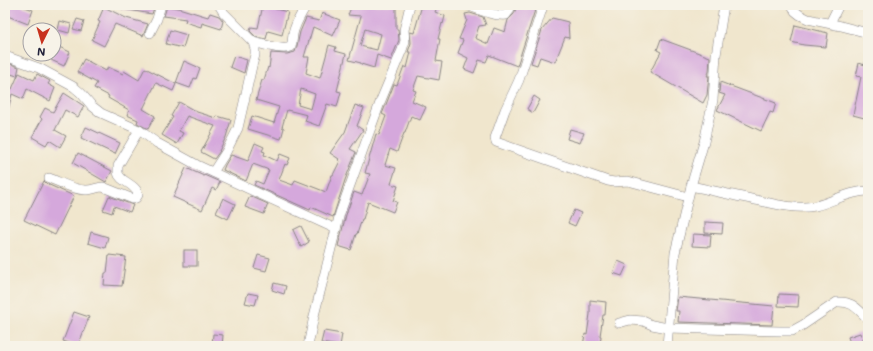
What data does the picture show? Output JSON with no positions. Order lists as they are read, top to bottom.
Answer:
{
  "north": "bottom"
}
